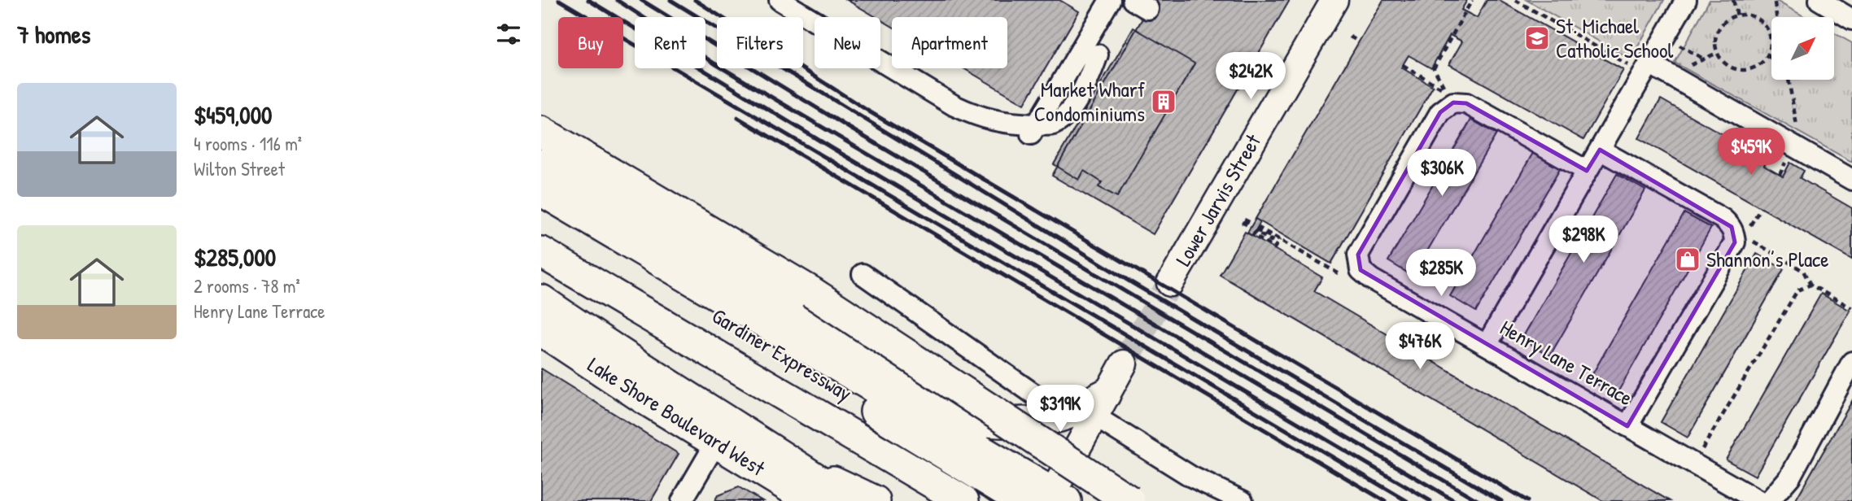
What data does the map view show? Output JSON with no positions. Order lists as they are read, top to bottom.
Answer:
{
  "streets": {
    "highway": ["Gardiner Expressway", "Lake Shore Boulevard West"],
    "main road": ["Lower Jarvis Street"],
    "street": ["Henry Lane Terrace"]
  },
  "places": {
    "school or university": ["St. Michael Catholic School"],
    "building": ["Market Wharf Condominiums"],
    "shop": ["Shannon’s Place"]
  },
  "north": "top right",
  "page": {
    "heading": "7 homes",
    "chip": [
      "Buy",
      "Rent",
      "Filters",
      "New",
      "Apartment"
    ],
    "price": [
      "$242K",
      "$459K",
      "$306K",
      "$298K",
      "$285K",
      "$476K",
      "$319K"
    ],
    "list": [
      {
        "name": "$459,000",
        "note": "4 rooms · 116 m² · Wilton Street"
      },
      {
        "name": "$285,000",
        "note": "2 rooms · 78 m² · Henry Lane Terrace"
      }
    ]
  }
}
